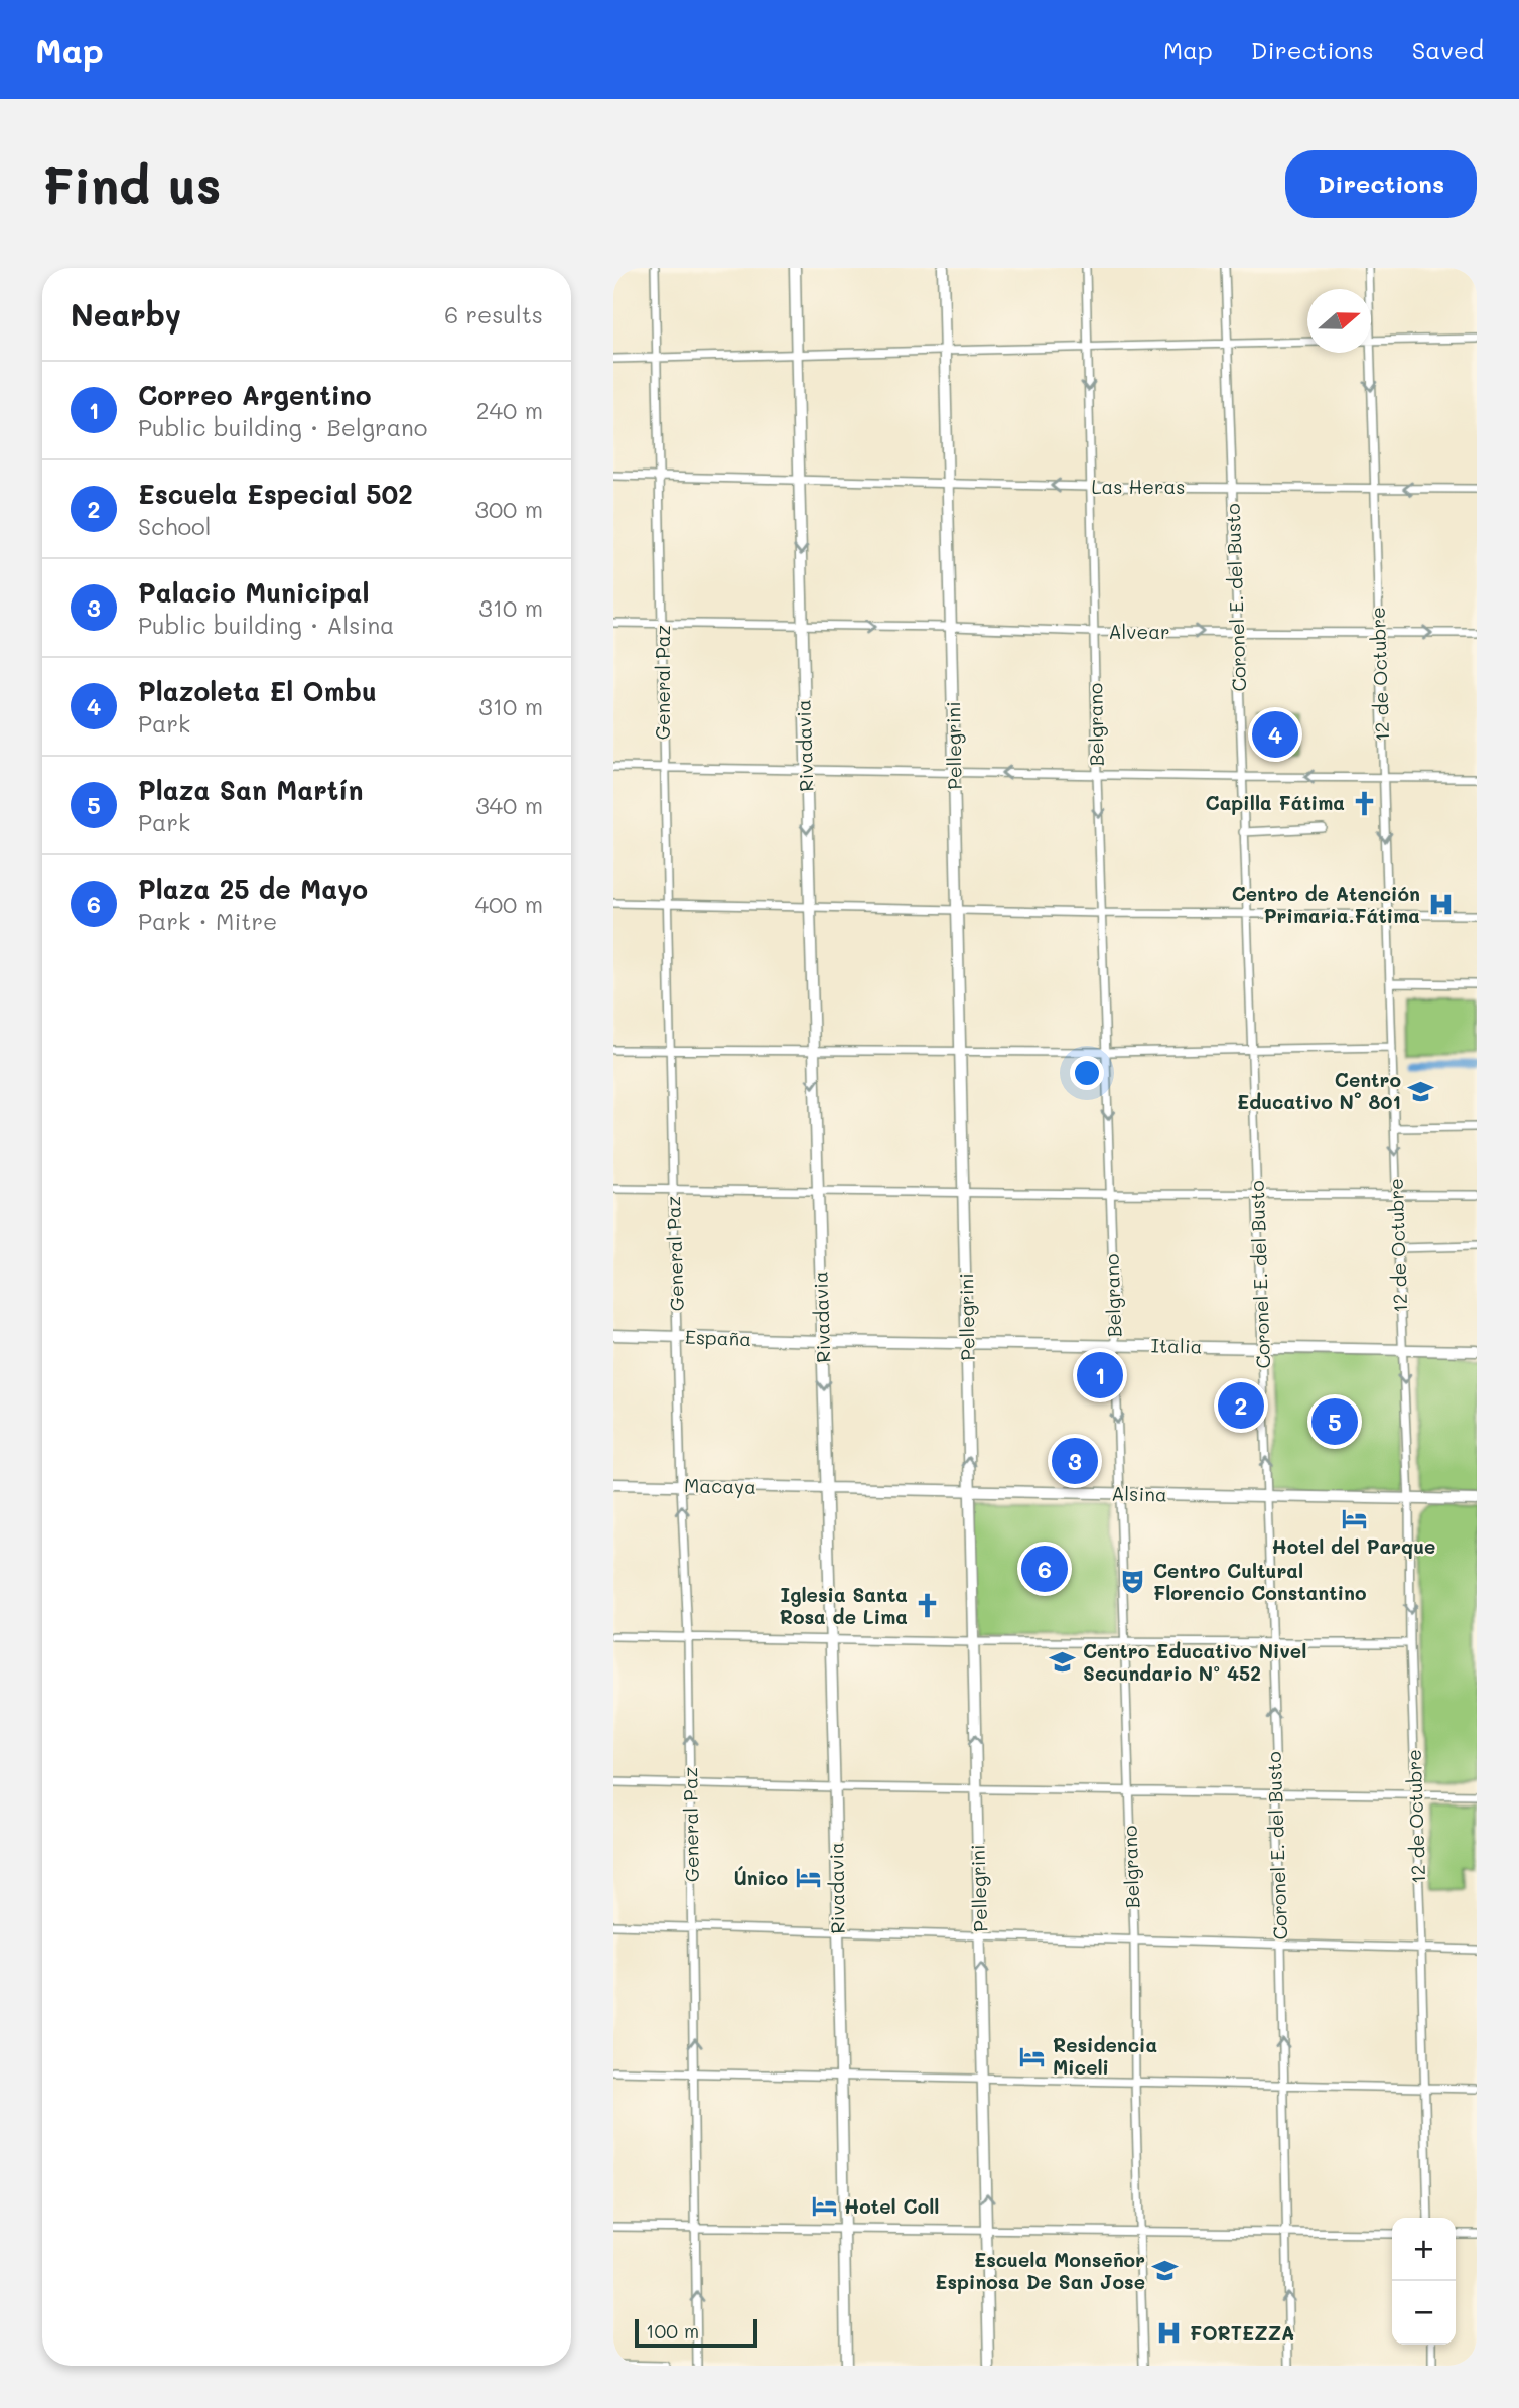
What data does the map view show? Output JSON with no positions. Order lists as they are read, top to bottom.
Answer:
{
  "streets": {
    "main road": [
      "Rivadavia",
      "Pellegrini",
      "España",
      "Italia",
      "Macaya",
      "Alsina"
    ],
    "street": [
      "Las Heras",
      "Coronel E. del Busto",
      "Alvear",
      "12 de Octubre",
      "General Paz",
      "Belgrano"
    ]
  },
  "crossings": [
    ["Las Heras", "Coronel E. del Busto"],
    ["Las Heras", "12 de Octubre"],
    ["Las Heras", "General Paz"],
    ["Las Heras", "Belgrano"],
    ["Las Heras", "Rivadavia"],
    ["Las Heras", "Pellegrini"],
    ["Coronel E. del Busto", "Alvear"],
    ["Coronel E. del Busto", "Italia"],
    ["Coronel E. del Busto", "Alsina"],
    ["Alvear", "12 de Octubre"],
    ["Alvear", "General Paz"],
    ["Alvear", "Belgrano"],
    ["Alvear", "Rivadavia"],
    ["Alvear", "Pellegrini"],
    ["12 de Octubre", "Italia"],
    ["12 de Octubre", "Alsina"],
    ["General Paz", "España"],
    ["General Paz", "Macaya"],
    ["Belgrano", "Italia"],
    ["Belgrano", "Alsina"],
    ["Rivadavia", "España"],
    ["Rivadavia", "Italia"],
    ["Rivadavia", "Macaya"],
    ["Rivadavia", "Alsina"],
    ["Pellegrini", "Italia"],
    ["Pellegrini", "Alsina"],
    ["España", "Italia"],
    ["Macaya", "Alsina"]
  ],
  "one_way": ["Alvear"],
  "places": {
    "church": ["Capilla Fátima", "Iglesia Santa Rosa de Lima"],
    "hospital": ["Centro de Atención Primaria.Fátima", "FORTEZZA"],
    "school or university": ["Centro Educativo N° 801", "Centro Educativo Nivel Secundario Nº 452", "Escuela Monseñor Espinosa De San Jose"],
    "hotel": [
      "Hotel del Parque",
      "Único",
      "Residencia Miceli",
      "Hotel Coll"
    ],
    "theatre": ["Centro Cultural Florencio Constantino"]
  },
  "scale_bar": "100 m",
  "north": "right",
  "page": {
    "header": "Map",
    "nav": ["Map", "Directions", "Saved"],
    "buttons": "Directions",
    "title": "Find us",
    "heading": ["Nearby", "6 results"],
    "list": [
      {
        "mark": "1",
        "name": "Correo Argentino",
        "note": "Public building · Belgrano",
        "value": "240 m"
      },
      {
        "mark": "2",
        "name": "Escuela Especial 502",
        "note": "School",
        "value": "300 m"
      },
      {
        "mark": "3",
        "name": "Palacio Municipal",
        "note": "Public building · Alsina",
        "value": "310 m"
      },
      {
        "mark": "4",
        "name": "Plazoleta El Ombu",
        "note": "Park",
        "value": "310 m"
      },
      {
        "mark": "5",
        "name": "Plaza San Martín",
        "note": "Park",
        "value": "340 m"
      },
      {
        "mark": "6",
        "name": "Plaza 25 de Mayo",
        "note": "Park · Mitre",
        "value": "400 m"
      }
    ],
    "pins": [
      "4",
      "1",
      "2",
      "5",
      "3",
      "6"
    ],
    "map_buttons": ["+", "−"],
    "scale": "100 m"
  }
}
